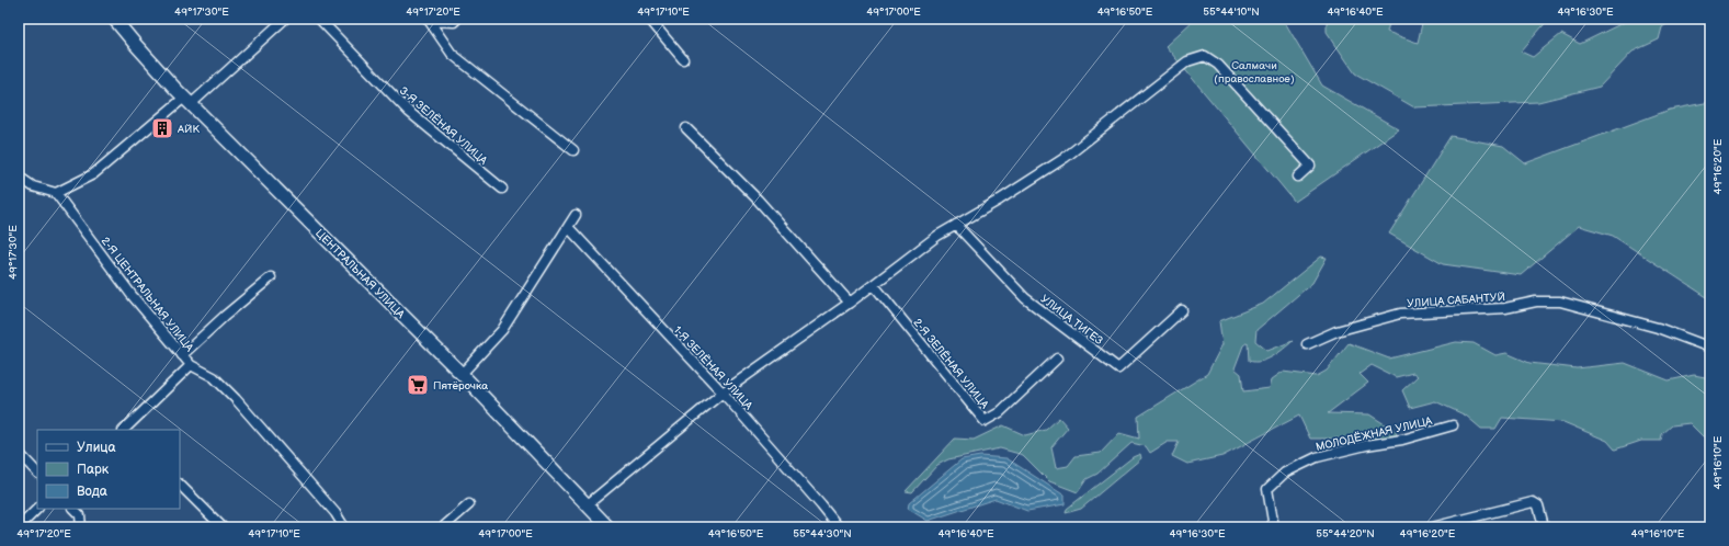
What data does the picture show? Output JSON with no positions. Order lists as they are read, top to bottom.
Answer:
{
  "streets": {
    "street": [
      "3-Я ЗЕЛЁНАЯ УЛИЦА",
      "ЦЕНТРАЛЬНАЯ УЛИЦА",
      "2-Я ЦЕНТРАЛЬНАЯ УЛИЦА",
      "УЛИЦА САБАНТУЙ",
      "УЛИЦА ТИГЕЗ",
      "2-Я ЗЕЛЁНАЯ УЛИЦА",
      "1-Я ЗЕЛЁНАЯ УЛИЦА",
      "МОЛОДЁЖНАЯ УЛИЦА"
    ]
  },
  "parks": ["Салмачи (православное)"],
  "places": {
    "building": ["АЙК"],
    "supermarket": ["Пятёрочка"]
  },
  "legend": ["Улица", "Парк", "Вода"],
  "coordinates": [
    "49°17'30\"E",
    "49°17'20\"E",
    "49°17'10\"E",
    "49°17'00\"E",
    "49°16'50\"E",
    "55°44'10\"N",
    "49°16'40\"E",
    "49°16'30\"E",
    "49°16'20\"E",
    "49°16'10\"E",
    "55°44'30\"N",
    "55°44'20\"N"
  ]
}
